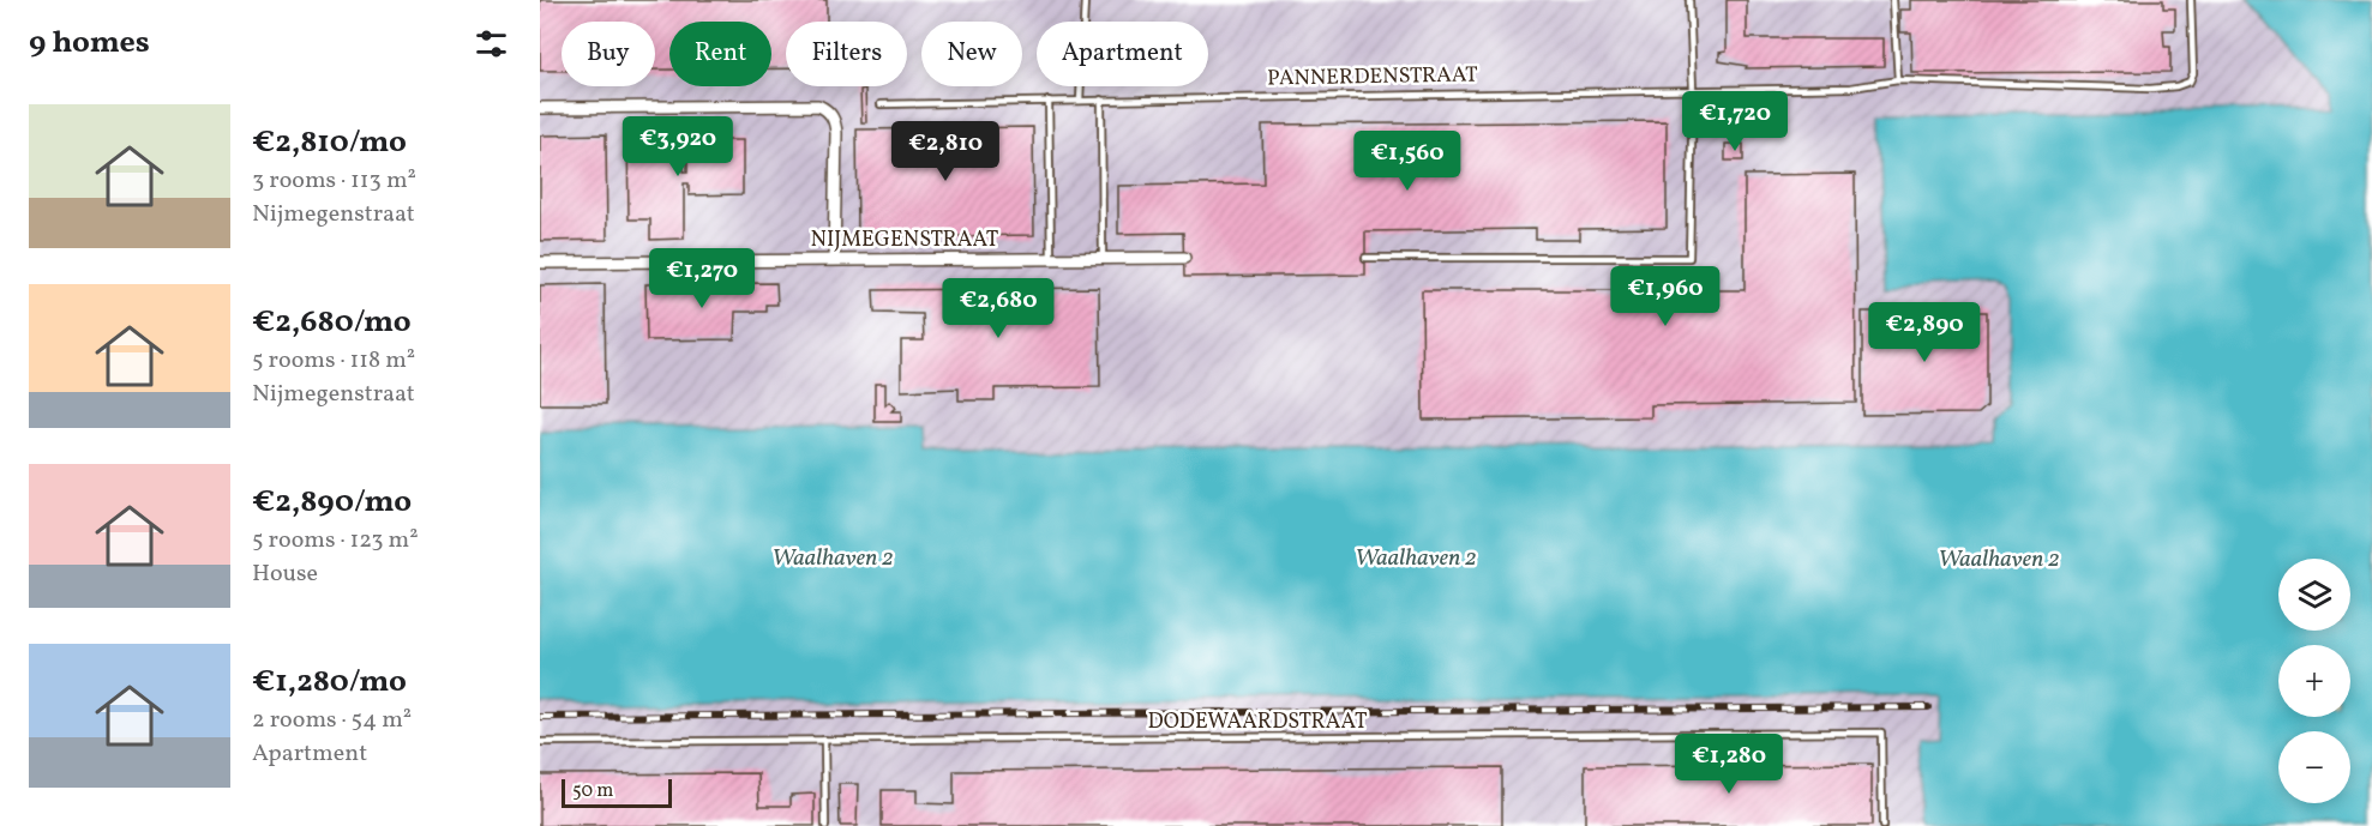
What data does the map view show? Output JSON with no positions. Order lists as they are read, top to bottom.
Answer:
{
  "streets": {
    "street": ["NIJMEGENSTRAAT"],
    "lane": ["PANNERDENSTRAAT", "DODEWAARDSTRAAT"]
  },
  "water": ["Waalhaven 2"],
  "scale_bar": "50 m",
  "page": {
    "heading": "9 homes",
    "chip": [
      "Buy",
      "Rent",
      "Filters",
      "New",
      "Apartment"
    ],
    "list": [
      {
        "name": "€2,810/mo",
        "note": "3 rooms · 113 m² · Nijmegenstraat"
      },
      {
        "name": "€2,680/mo",
        "note": "5 rooms · 118 m² · Nijmegenstraat"
      },
      {
        "name": "€2,890/mo",
        "note": "5 rooms · 123 m² · House"
      },
      {
        "name": "€1,280/mo",
        "note": "2 rooms · 54 m² · Apartment"
      }
    ],
    "price": [
      "€1,720",
      "€3,920",
      "€2,810",
      "€1,560",
      "€1,270",
      "€1,960",
      "€2,680",
      "€2,890",
      "€1,280"
    ],
    "map_buttons": ["+", "−"],
    "scale": "50 m"
  }
}
